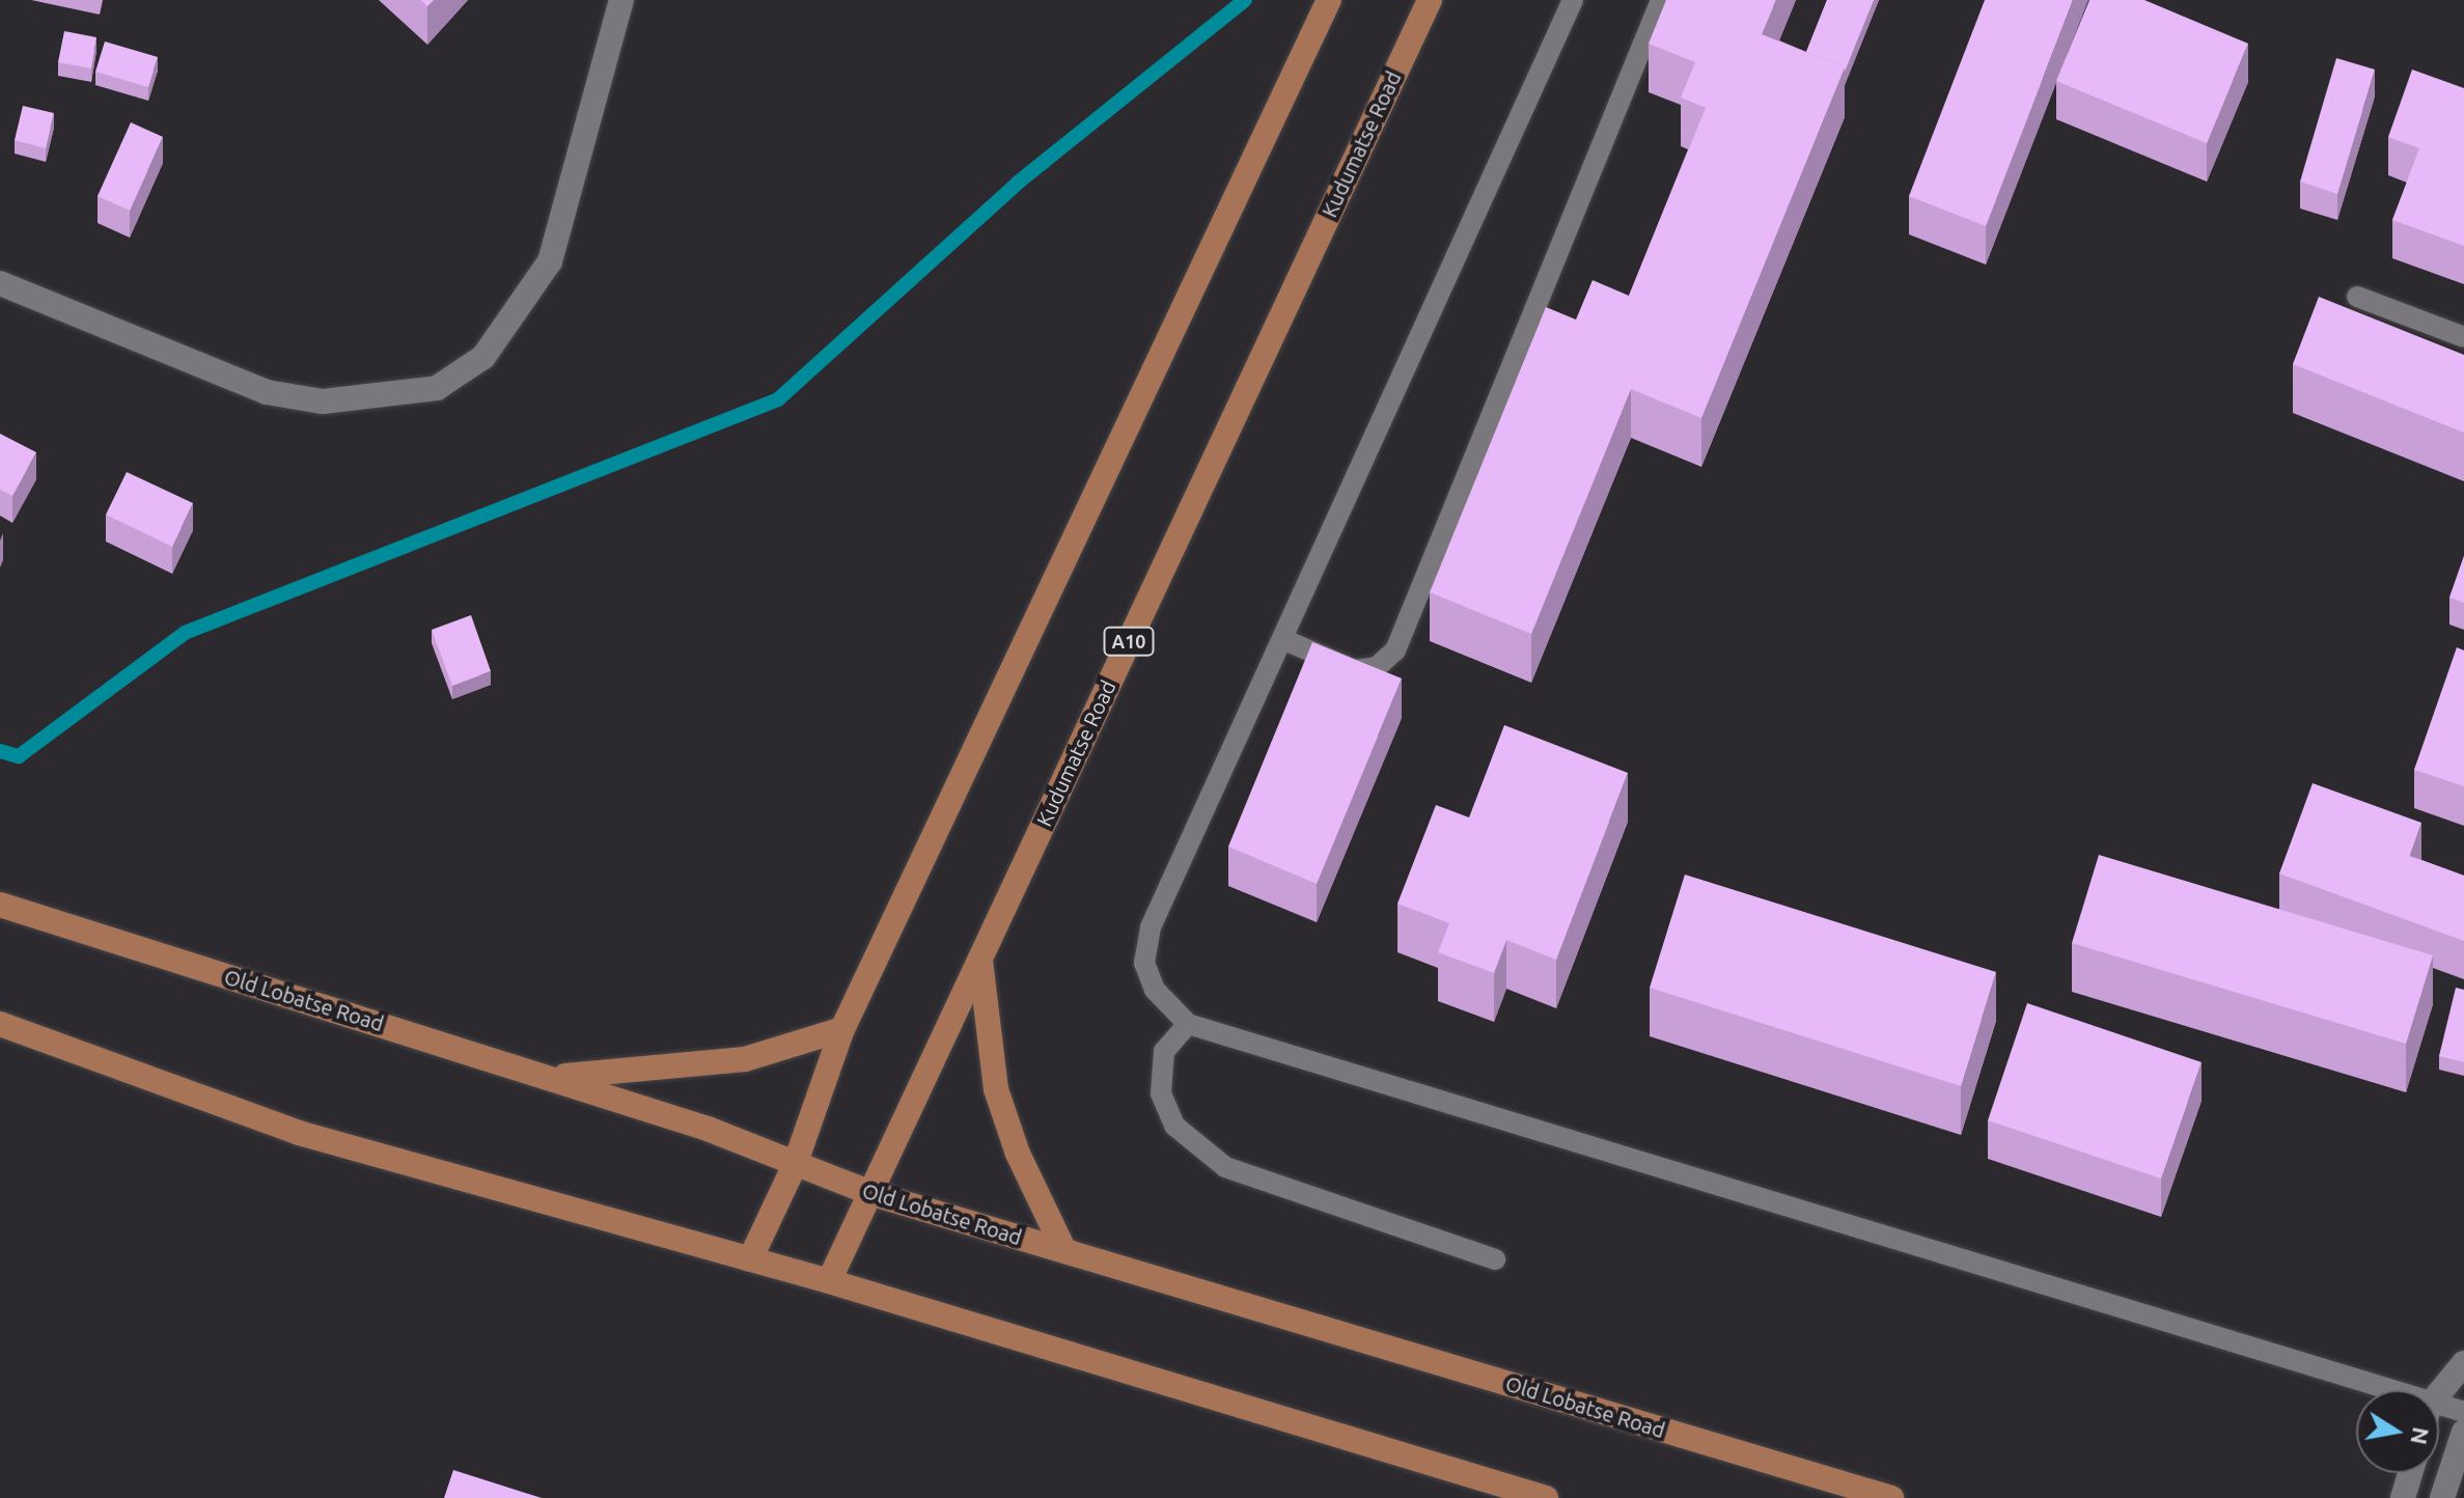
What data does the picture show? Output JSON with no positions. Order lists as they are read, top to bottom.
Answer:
{
  "streets": {
    "main road": ["Kudumatse Road", "A10", "Old Lobatse Road"]
  },
  "crossings": [
    ["Kudumatse Road", "Old Lobatse Road"]
  ],
  "north": "right"
}
